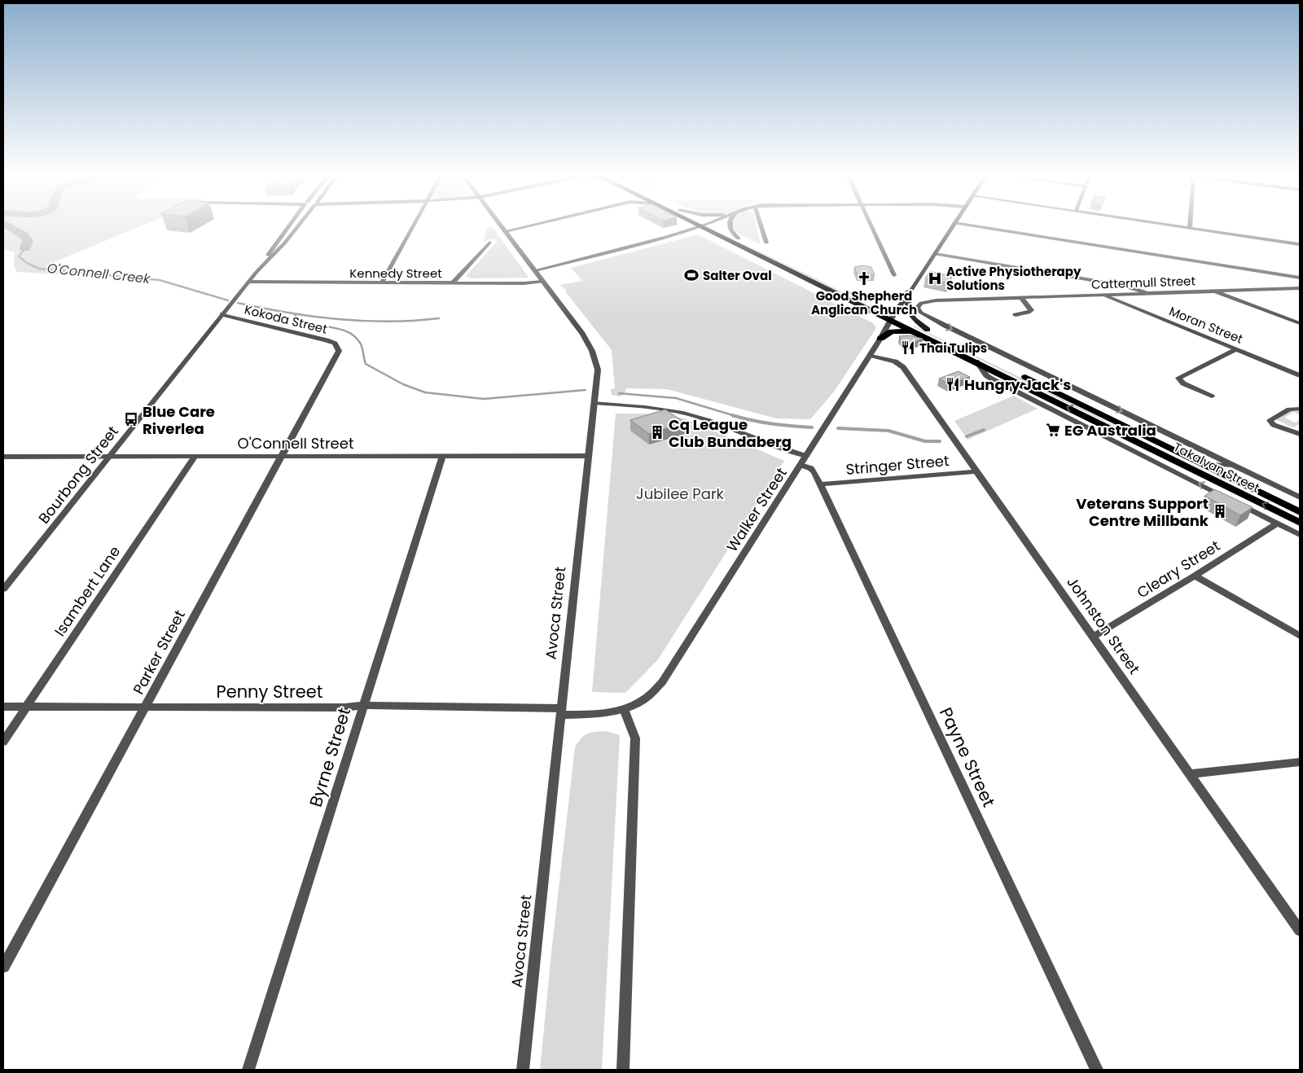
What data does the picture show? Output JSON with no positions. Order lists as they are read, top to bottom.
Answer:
{
  "streets": {
    "highway": ["Takalvan Street"],
    "main road": ["Walker Street"],
    "street": [
      "Kennedy Street",
      "Cattermull Street",
      "Kokoda Street",
      "Moran Street",
      "O'Connell Street",
      "Stringer Street",
      "Bourbong Street",
      "Cleary Street",
      "Isambert Lane",
      "Avoca Street",
      "Johnston Street",
      "Parker Street",
      "Penny Street",
      "Byrne Street",
      "Payne Street"
    ]
  },
  "crossings": [
    ["Kennedy Street", "Bourbong Street"],
    ["Kennedy Street", "Avoca Street"],
    ["Cattermull Street", "Moran Street"],
    ["Cattermull Street", "Takalvan Street"],
    ["Kokoda Street", "Bourbong Street"],
    ["Kokoda Street", "Parker Street"],
    ["O'Connell Street", "Bourbong Street"],
    ["O'Connell Street", "Isambert Lane"],
    ["O'Connell Street", "Avoca Street"],
    ["O'Connell Street", "Parker Street"],
    ["O'Connell Street", "Byrne Street"],
    ["Stringer Street", "Johnston Street"],
    ["Stringer Street", "Payne Street"],
    ["Takalvan Street", "Walker Street"],
    ["Takalvan Street", "Cleary Street"],
    ["Walker Street", "Avoca Street"],
    ["Walker Street", "Johnston Street"],
    ["Walker Street", "Penny Street"],
    ["Walker Street", "Payne Street"],
    ["Cleary Street", "Johnston Street"],
    ["Isambert Lane", "Penny Street"],
    ["Avoca Street", "Penny Street"],
    ["Avoca Street", "Payne Street"],
    ["Parker Street", "Penny Street"],
    ["Penny Street", "Byrne Street"]
  ],
  "water": ["O'Connell Creek"],
  "parks": ["Jubilee Park"],
  "places": {
    "sports": ["Salter Oval"],
    "church": ["Good Shepherd Anglican Church"],
    "hospital": ["Active Physiotherapy Solutions"],
    "restaurant": ["Thai Tulips", "Hungry Jack's"],
    "bus stop": ["Blue Care Riverlea"],
    "supermarket": ["EG Australia"],
    "building": ["Cq League Club Bundaberg", "Veterans Support Centre Millbank"]
  }
}
